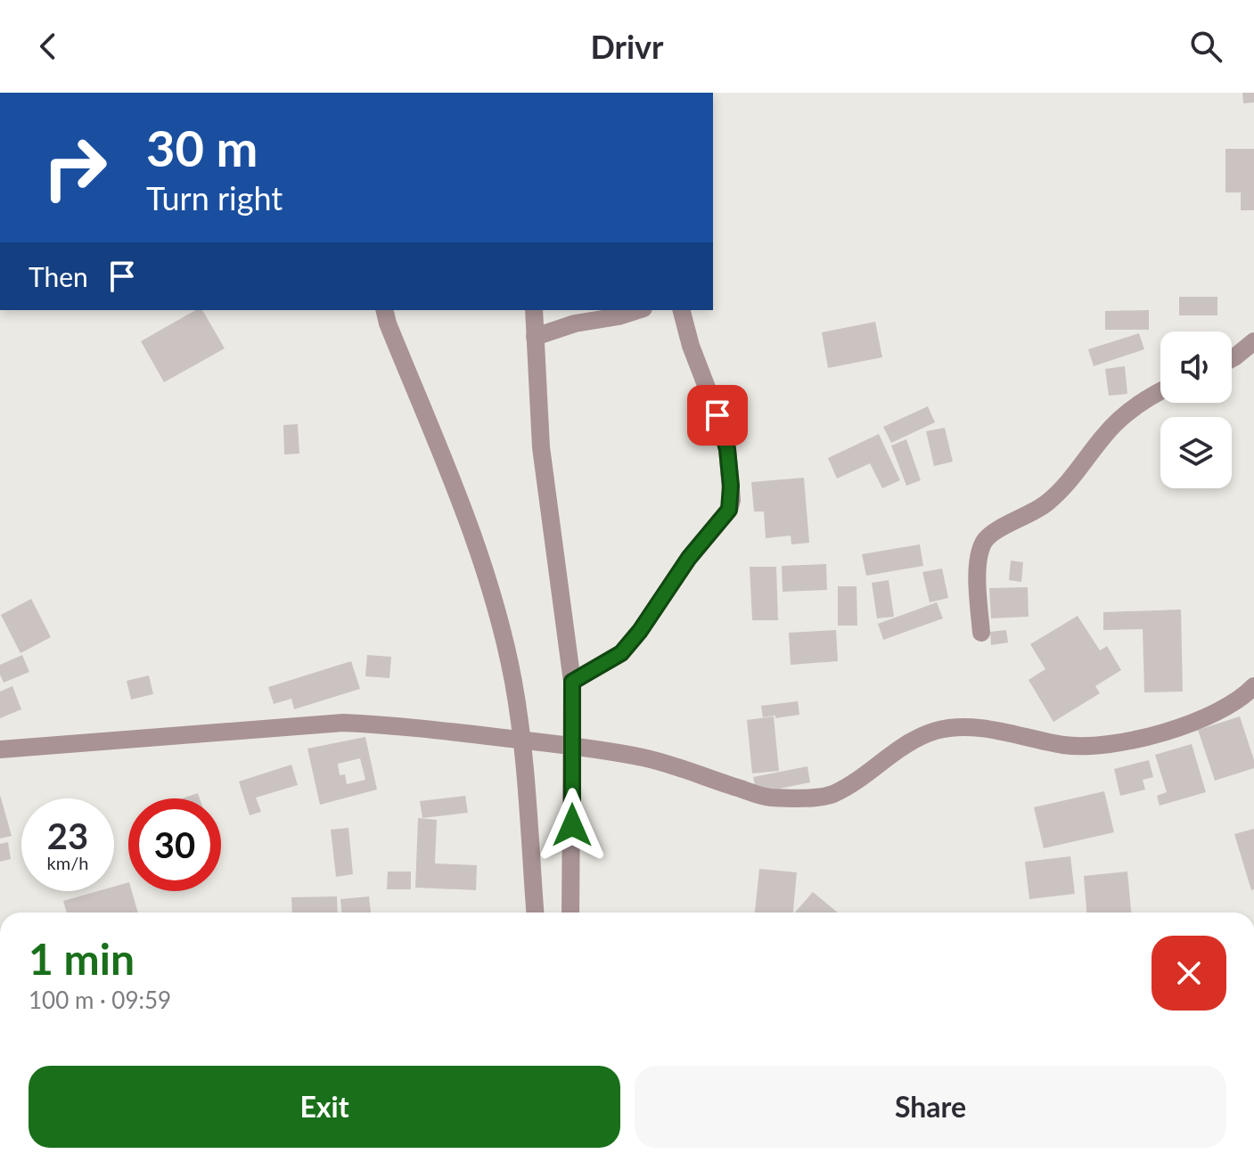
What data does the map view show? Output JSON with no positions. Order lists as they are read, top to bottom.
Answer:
{
  "page": {
    "header": "Drivr",
    "turn": ["30 m", "Turn right"],
    "then": "Then",
    "speed": "23 km/h",
    "limit": "30",
    "heading": ["1 min", "100 m · 09:59"],
    "buttons": ["Exit", "Share"]
  }
}
